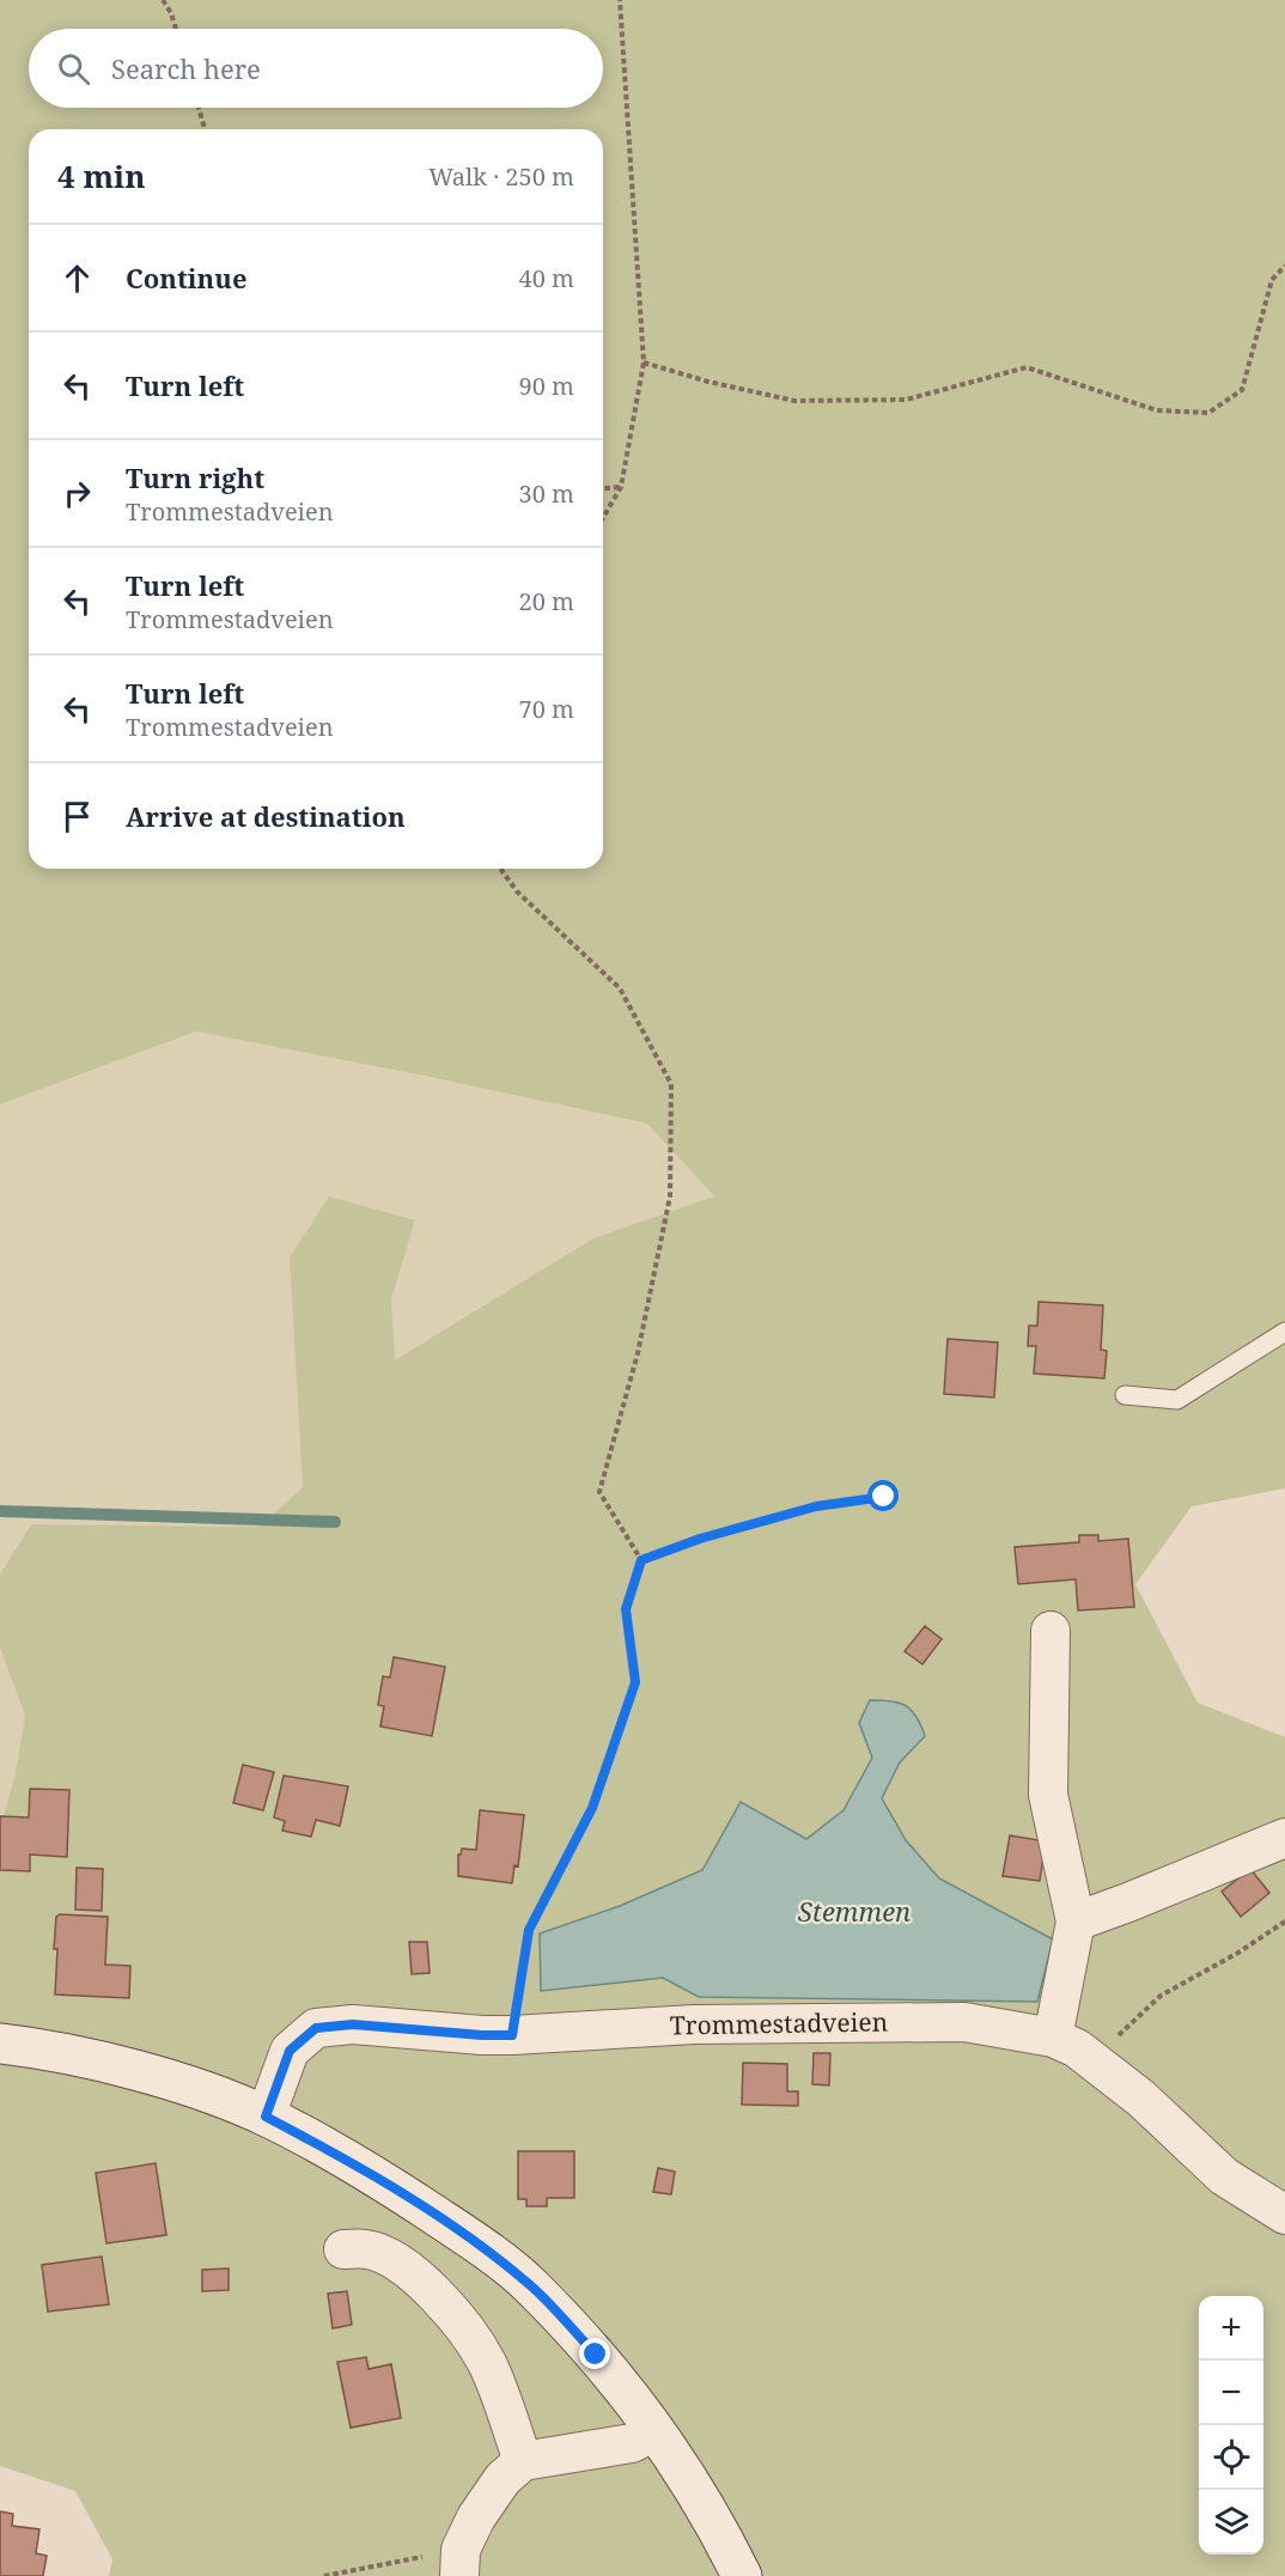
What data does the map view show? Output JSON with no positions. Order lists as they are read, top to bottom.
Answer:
{
  "streets": {
    "street": ["Trommestadveien"]
  },
  "water": ["Stemmen"],
  "page": {
    "search": "Search here",
    "heading": ["4 min", "Walk · 250 m"],
    "list": [
      ["Continue", "40 m"],
      ["Turn left", "90 m"],
      ["Turn right", "Trommestadveien", "30 m"],
      ["Turn left", "Trommestadveien", "20 m"],
      ["Turn left", "Trommestadveien", "70 m"],
      "Arrive at destination"
    ],
    "map_buttons": ["+", "−"]
  }
}
